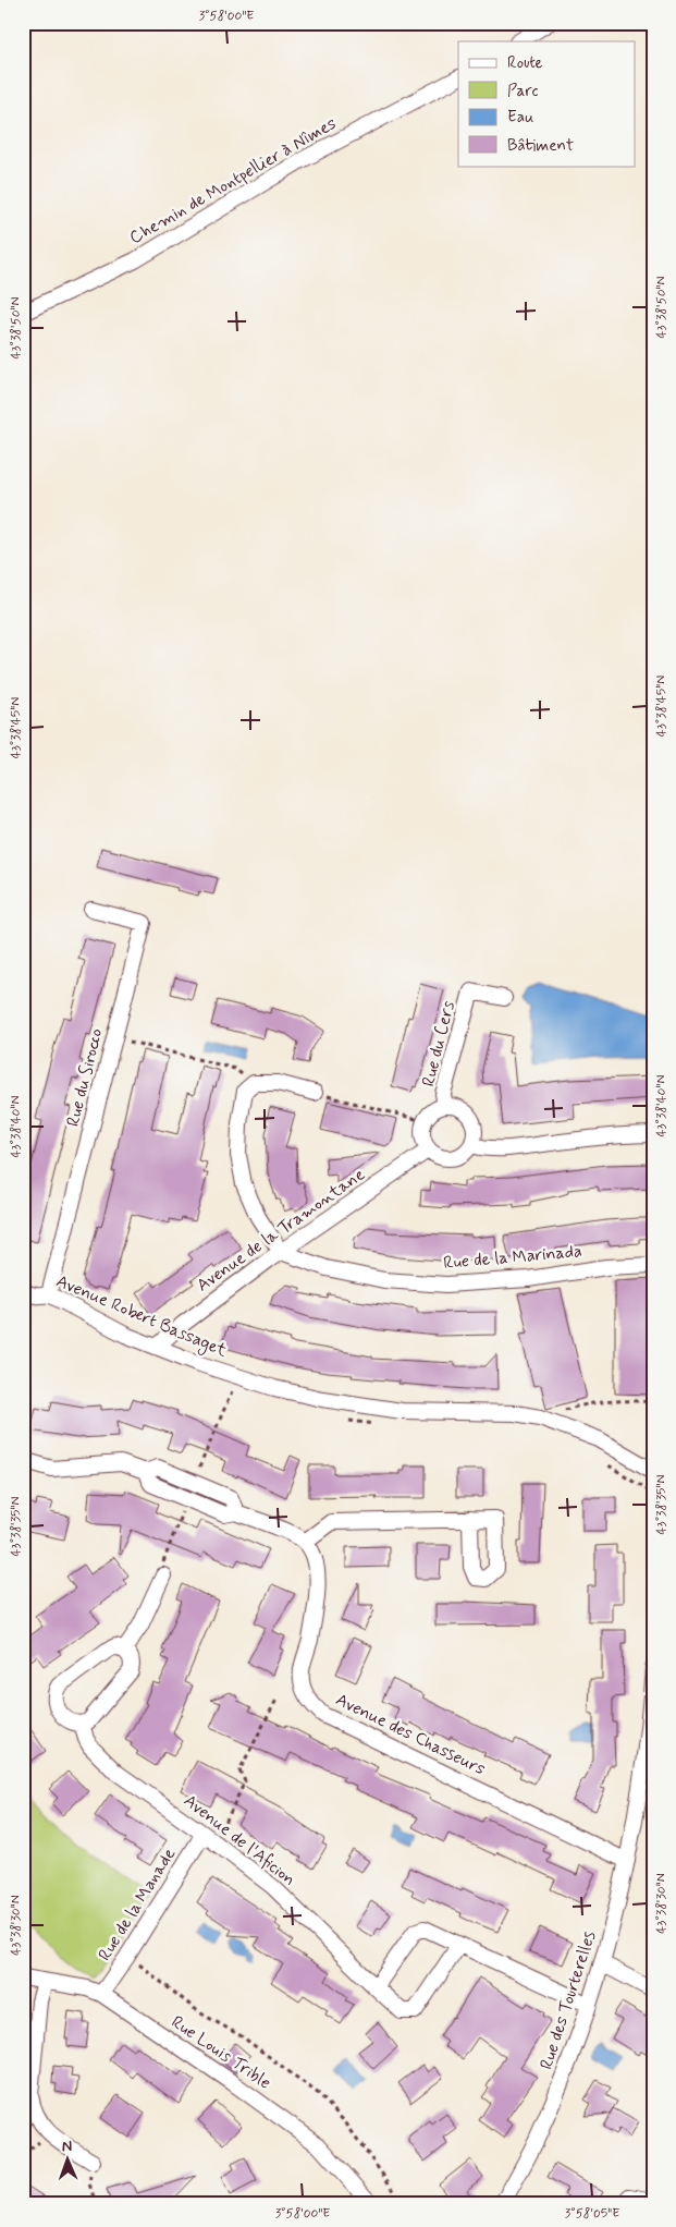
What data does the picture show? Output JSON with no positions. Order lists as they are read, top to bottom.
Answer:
{
  "streets": {
    "street": [
      "Chemin de Montpellier à Nîmes",
      "Rue du Cers",
      "Rue du Sirocco",
      "Avenue de la Tramontane",
      "Rue de la Marinada",
      "Avenue Robert Bassaget",
      "Avenue des Chasseurs",
      "Avenue de l'Aficion",
      "Rue de la Manade",
      "Rue des Tourterelles",
      "Rue Louis Trible"
    ]
  },
  "crossings": [
    ["Rue du Cers", "Avenue de la Tramontane"],
    ["Rue du Sirocco", "Avenue Robert Bassaget"],
    ["Avenue de la Tramontane", "Rue de la Marinada"],
    ["Avenue de la Tramontane", "Avenue Robert Bassaget"],
    ["Avenue des Chasseurs", "Rue des Tourterelles"],
    ["Avenue de l'Aficion", "Rue de la Manade"],
    ["Rue de la Manade", "Rue Louis Trible"]
  ],
  "legend": [
    "Route",
    "Parc",
    "Eau",
    "Bâtiment"
  ],
  "north": "top",
  "coordinates": [
    "3°58'00\"E",
    "43°38'50\"N",
    "43°38'45\"N",
    "43°38'40\"N",
    "43°38'35\"N",
    "43°38'30\"N",
    "3°58'05\"E"
  ]
}
